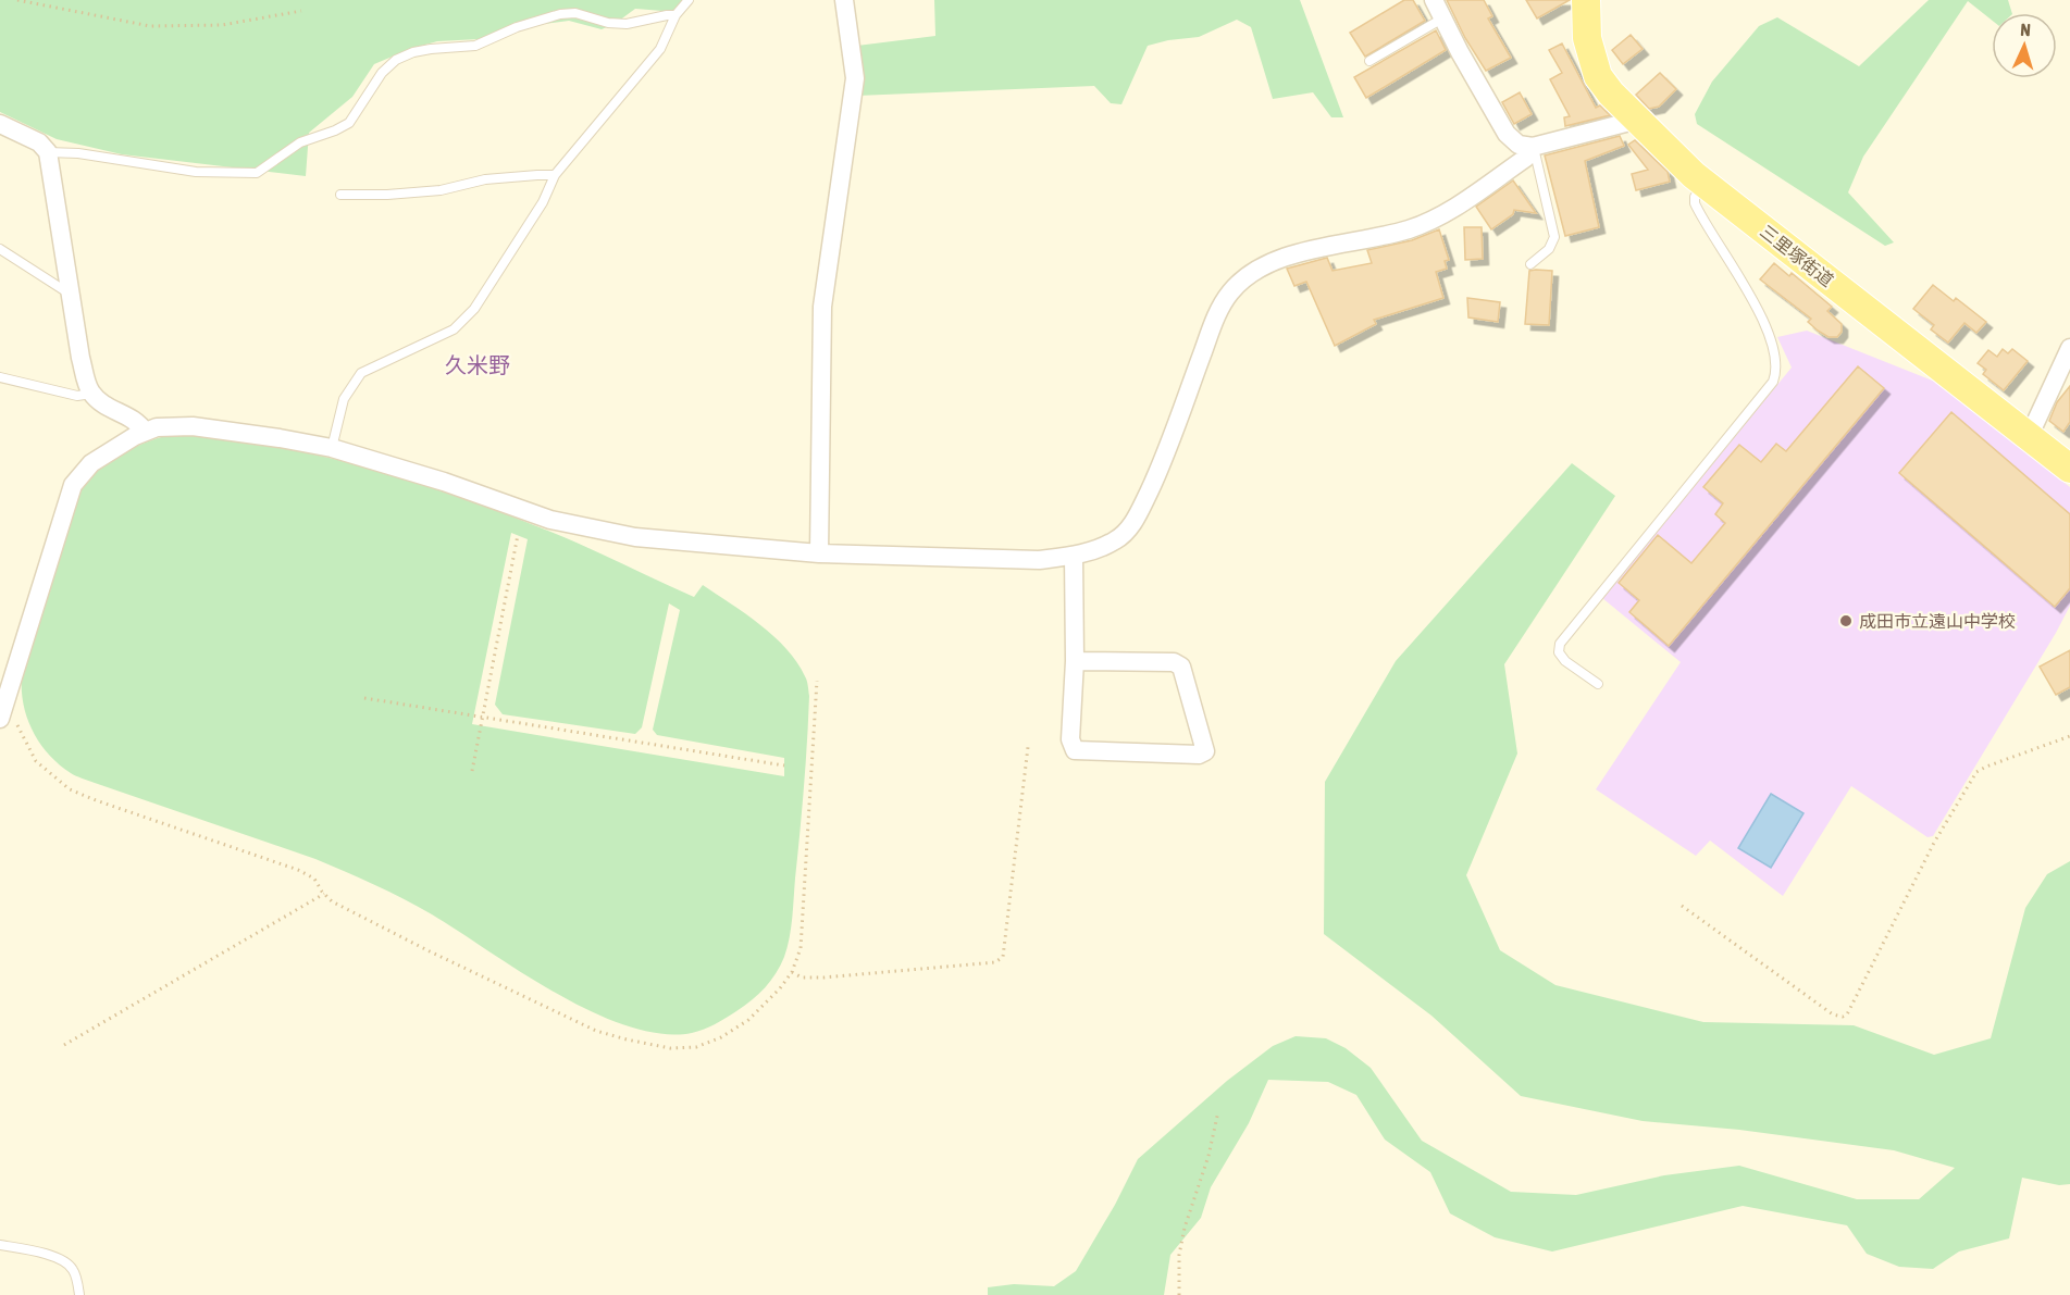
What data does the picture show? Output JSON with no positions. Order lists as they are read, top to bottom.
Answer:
{
  "streets": {
    "main road": ["三里塚街道"]
  },
  "districts": ["久米野"],
  "places": ["成田市立遠山中学校"],
  "north": "top"
}
